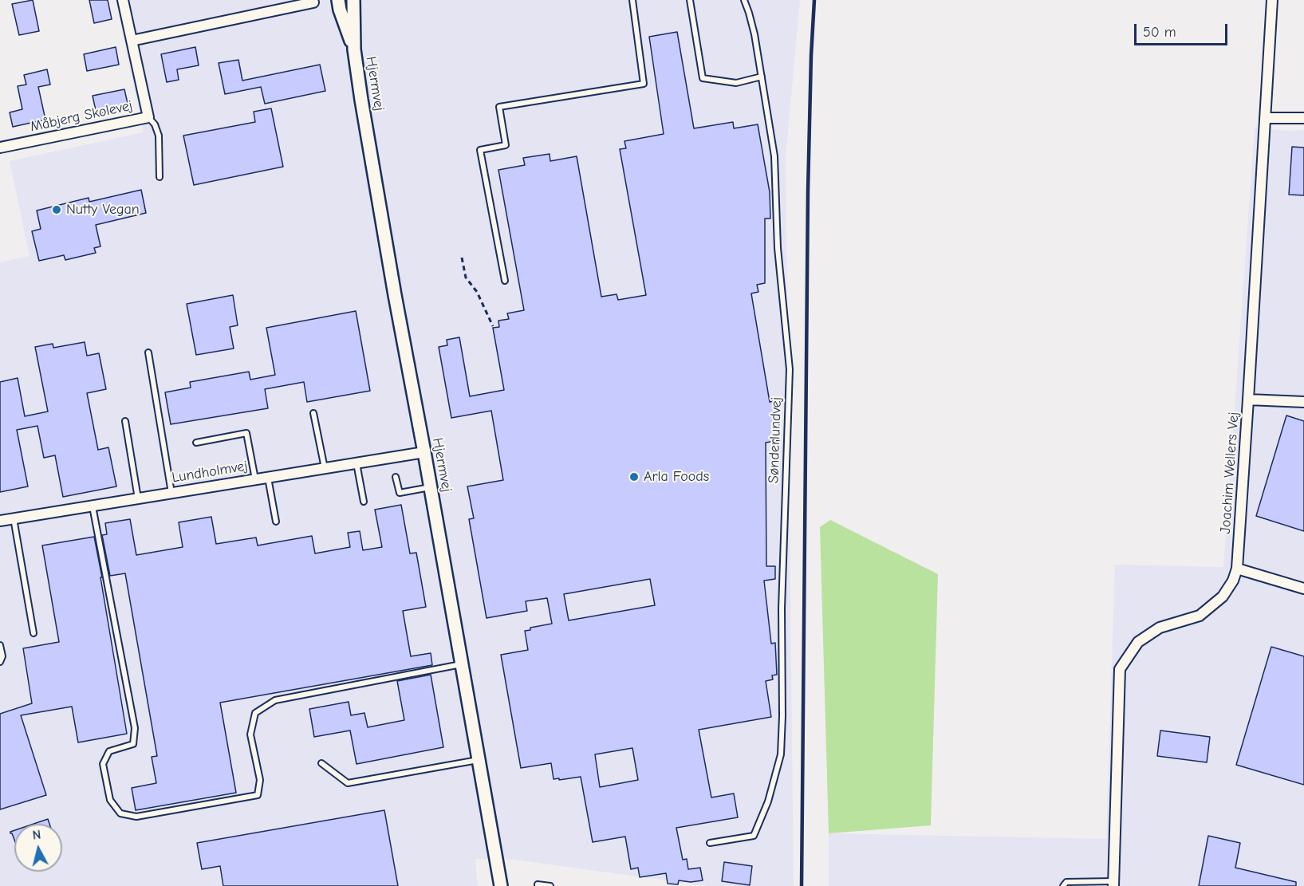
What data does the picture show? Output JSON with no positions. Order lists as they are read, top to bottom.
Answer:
{
  "streets": {
    "street": [
      "Hjermvej",
      "Måbjerg Skolevej",
      "Lundholmvej",
      "Joachim Wellers Vej"
    ],
    "lane": ["Sønderlundvej"]
  },
  "crossings": [
    ["Hjermvej", "Lundholmvej"]
  ],
  "places": ["Nutty Vegan", "Arla Foods"],
  "scale_bar": "50 m",
  "north": "top"
}
